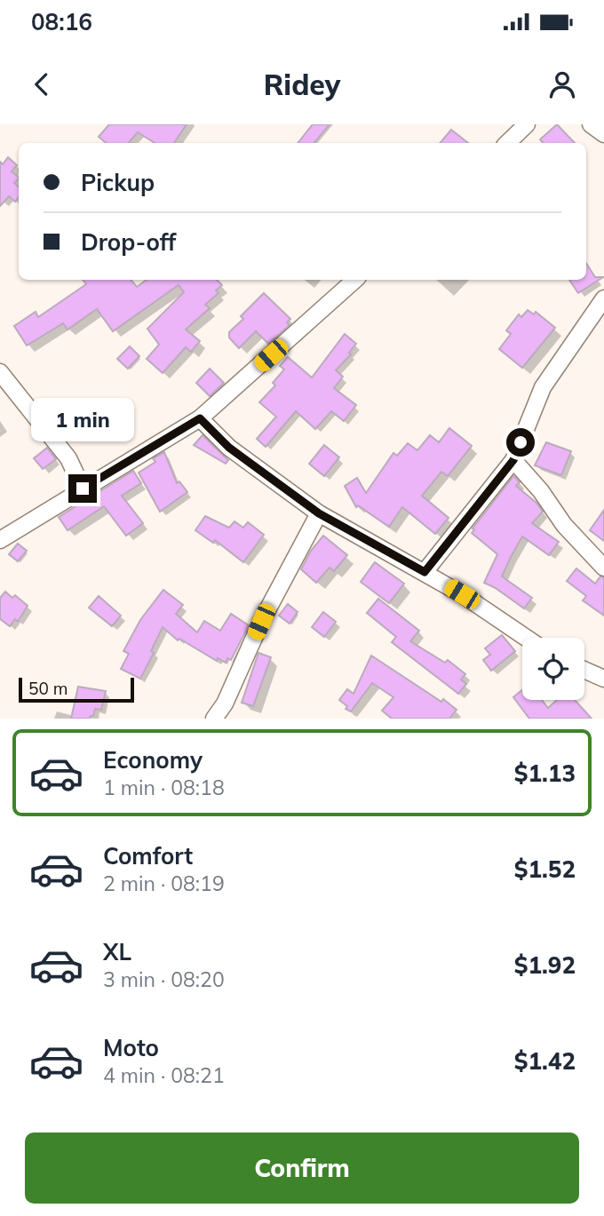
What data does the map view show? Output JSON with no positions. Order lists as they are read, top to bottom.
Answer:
{
  "scale_bar": "50 m",
  "page": {
    "status": "08:16",
    "header": "Ridey",
    "banner": ["Pickup", "Drop-off"],
    "bubble": "1 min",
    "scale": "50 m",
    "list": [
      {
        "name": "Economy",
        "note": "1 min · 08:18",
        "value": "$1.13"
      },
      {
        "name": "Comfort",
        "note": "2 min · 08:19",
        "value": "$1.52"
      },
      {
        "name": "XL",
        "note": "3 min · 08:20",
        "value": "$1.92"
      },
      {
        "name": "Moto",
        "note": "4 min · 08:21",
        "value": "$1.42"
      }
    ],
    "buttons": "Confirm"
  }
}
